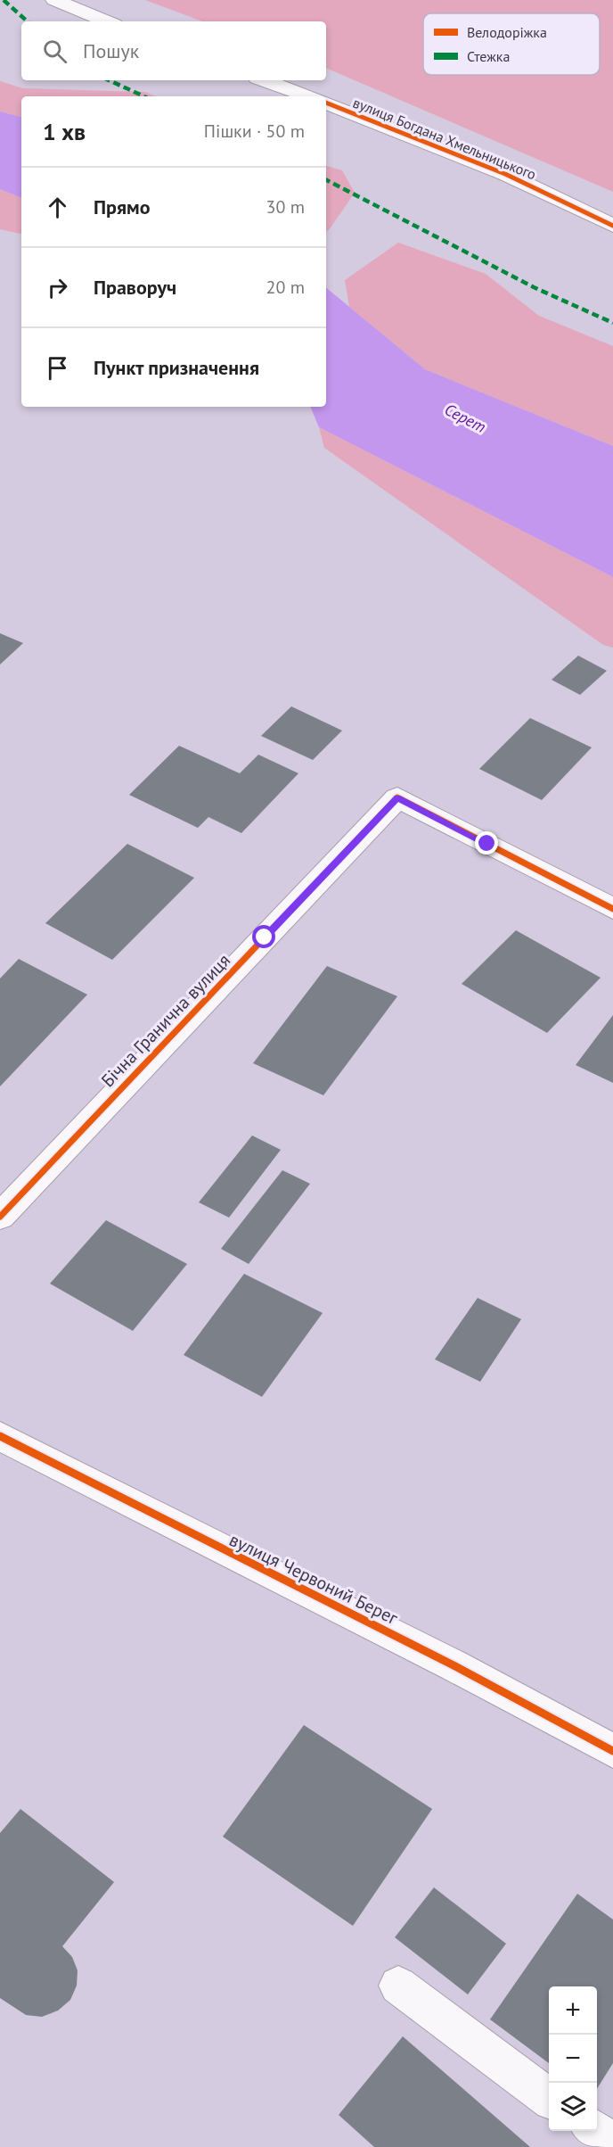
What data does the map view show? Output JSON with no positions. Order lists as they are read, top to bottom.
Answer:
{
  "streets": {
    "street": ["вулиця Богдана Хмельницького", "Бічна Гранична вулиця", "вулиця Червоний Берег"]
  },
  "water": ["Серет"],
  "legend": ["Велодоріжка", "Стежка"],
  "page": {
    "search": "Пошук",
    "heading": ["1 хв", "Пішки · 50 m"],
    "list": [
      ["Прямо", "30 m"],
      ["Праворуч", "20 m"],
      "Пункт призначення"
    ],
    "map_buttons": ["+", "−"]
  }
}
